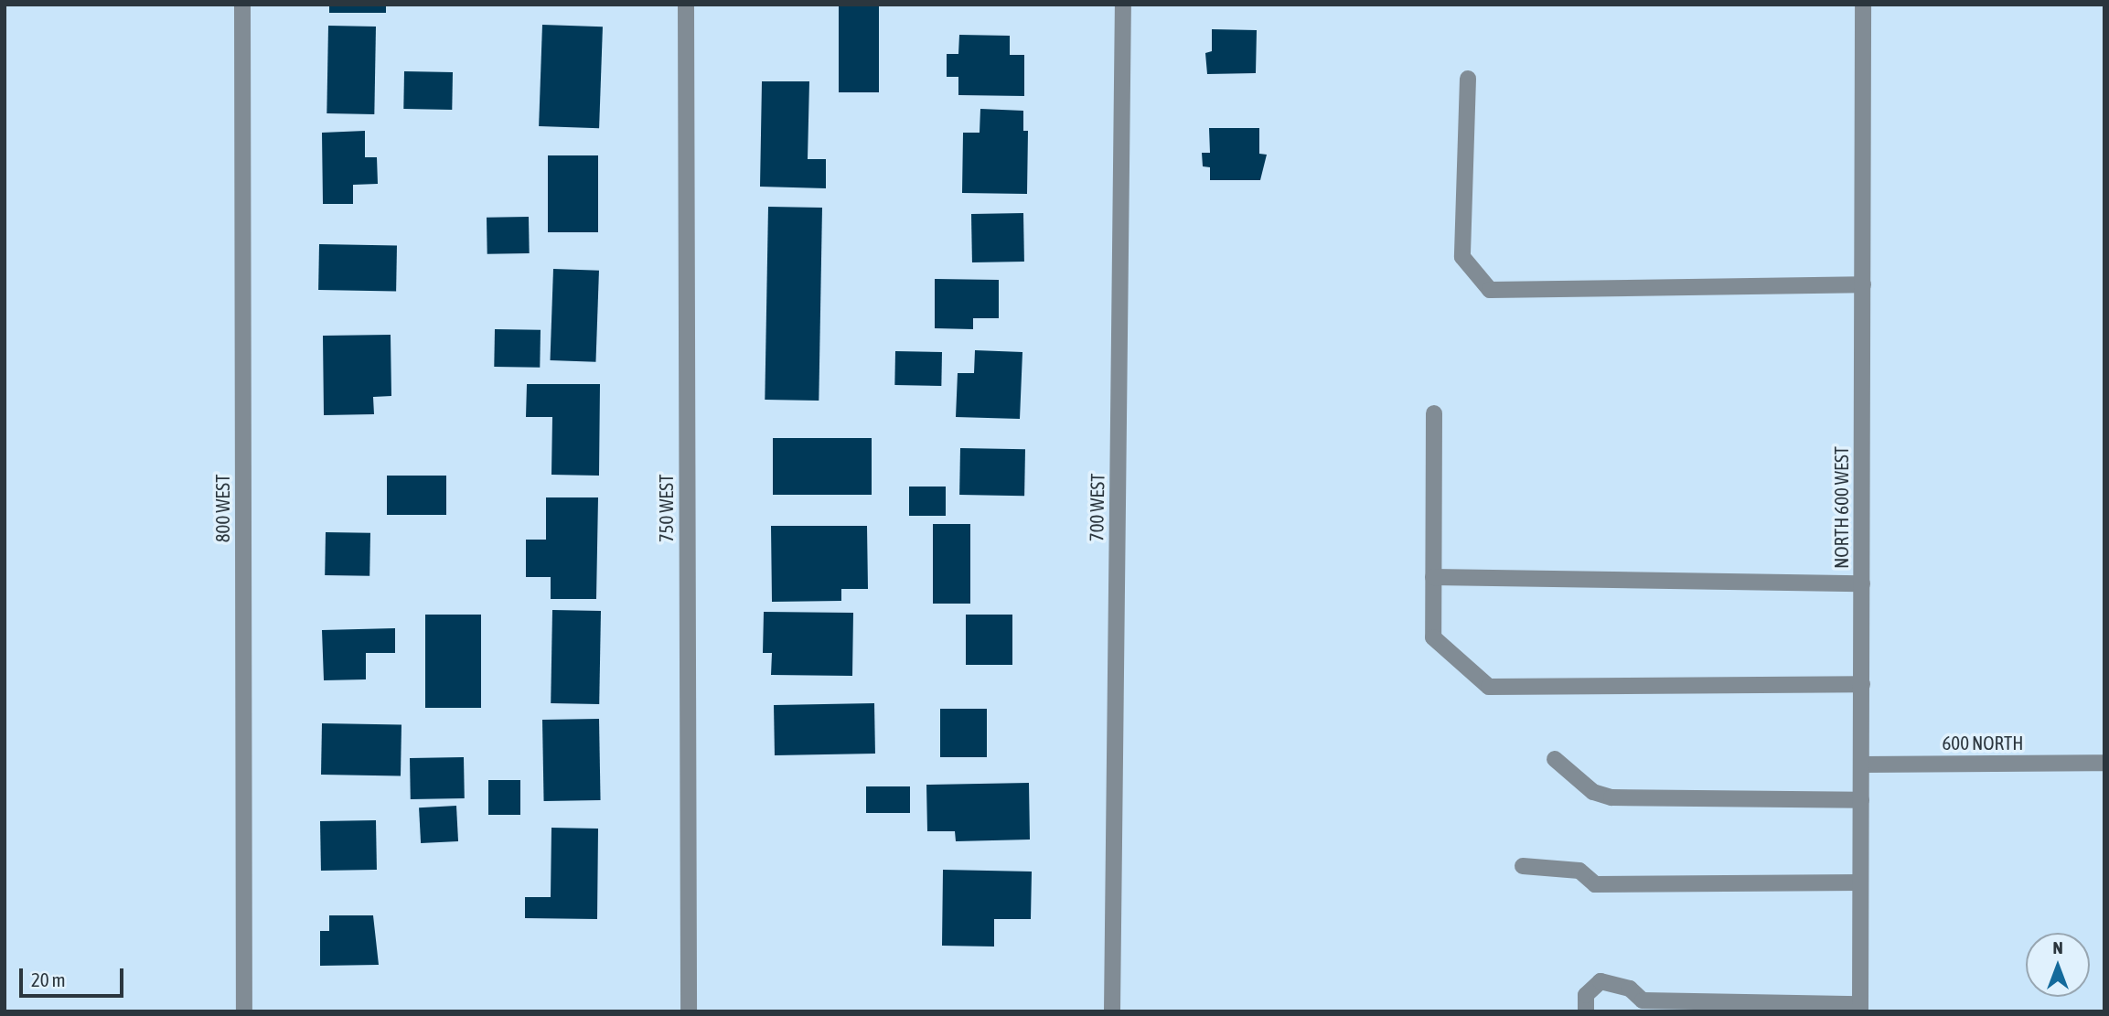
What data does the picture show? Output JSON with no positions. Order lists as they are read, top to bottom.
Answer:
{
  "streets": {
    "street": [
      "700 WEST",
      "NORTH 600 WEST",
      "800 WEST",
      "750 WEST",
      "600 NORTH"
    ]
  },
  "crossings": [
    ["NORTH 600 WEST", "600 NORTH"]
  ],
  "scale_bar": "20 m",
  "north": "top"
}
